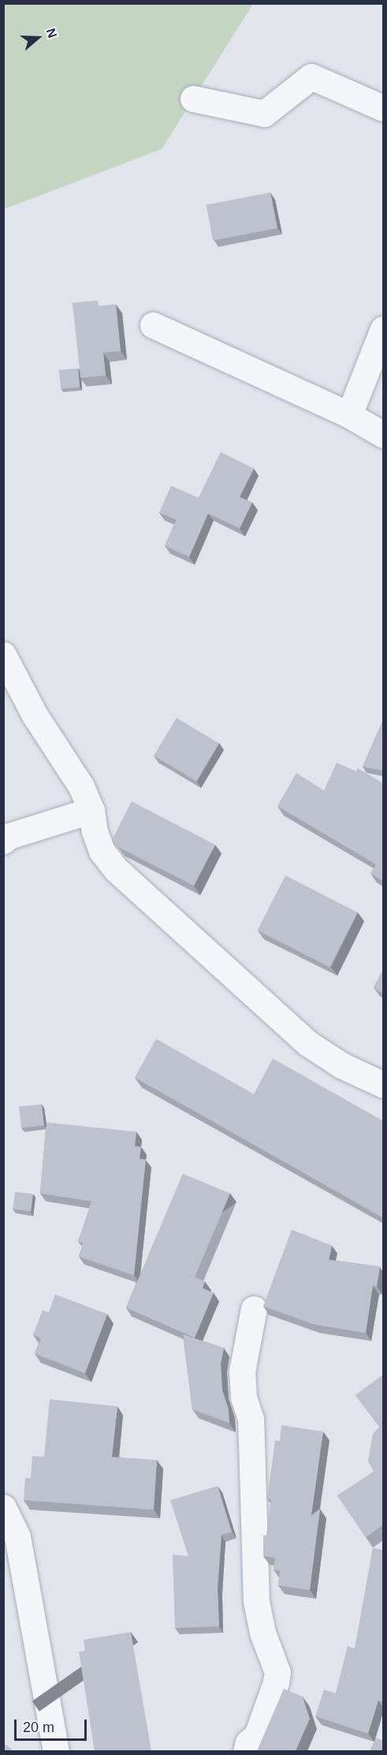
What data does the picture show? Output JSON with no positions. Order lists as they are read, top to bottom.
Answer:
{
  "scale_bar": "20 m",
  "north": "right"
}
